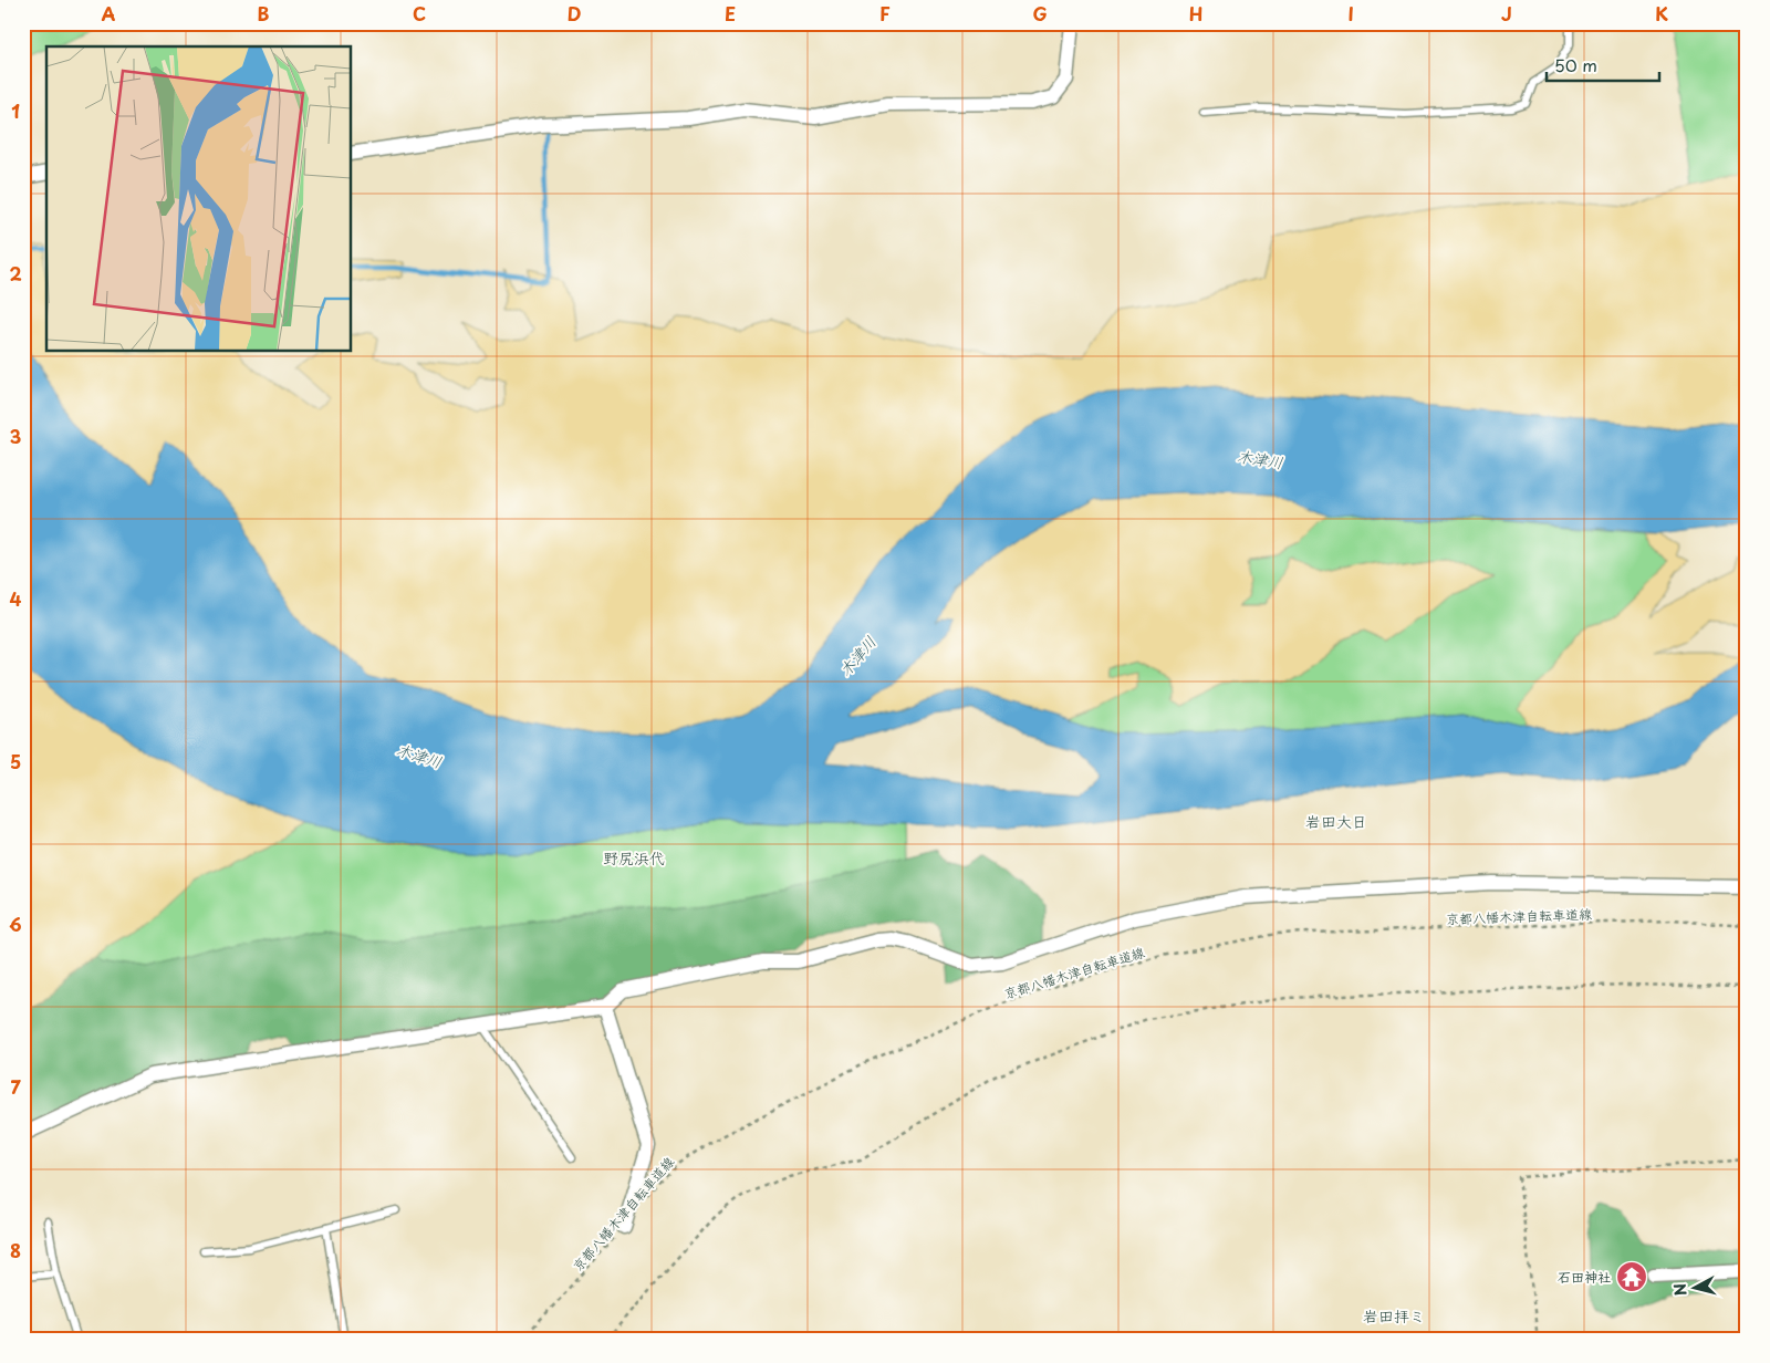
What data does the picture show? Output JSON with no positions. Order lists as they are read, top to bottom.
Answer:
{
  "streets": {
    "path": ["京都八幡木津自転車道線"]
  },
  "districts": ["岩田大日", "野尻浜代", "岩田拝ミ"],
  "water": ["木津川"],
  "places": {
    "temple": ["石田神社"]
  },
  "scale_bar": "50 m",
  "north": "left",
  "grid": {
    "columns": [
      "A",
      "B",
      "C",
      "D",
      "E",
      "F",
      "G",
      "H",
      "I",
      "J",
      "K"
    ],
    "rows": [
      "1",
      "2",
      "3",
      "4",
      "5",
      "6",
      "7",
      "8"
    ]
  }
}
